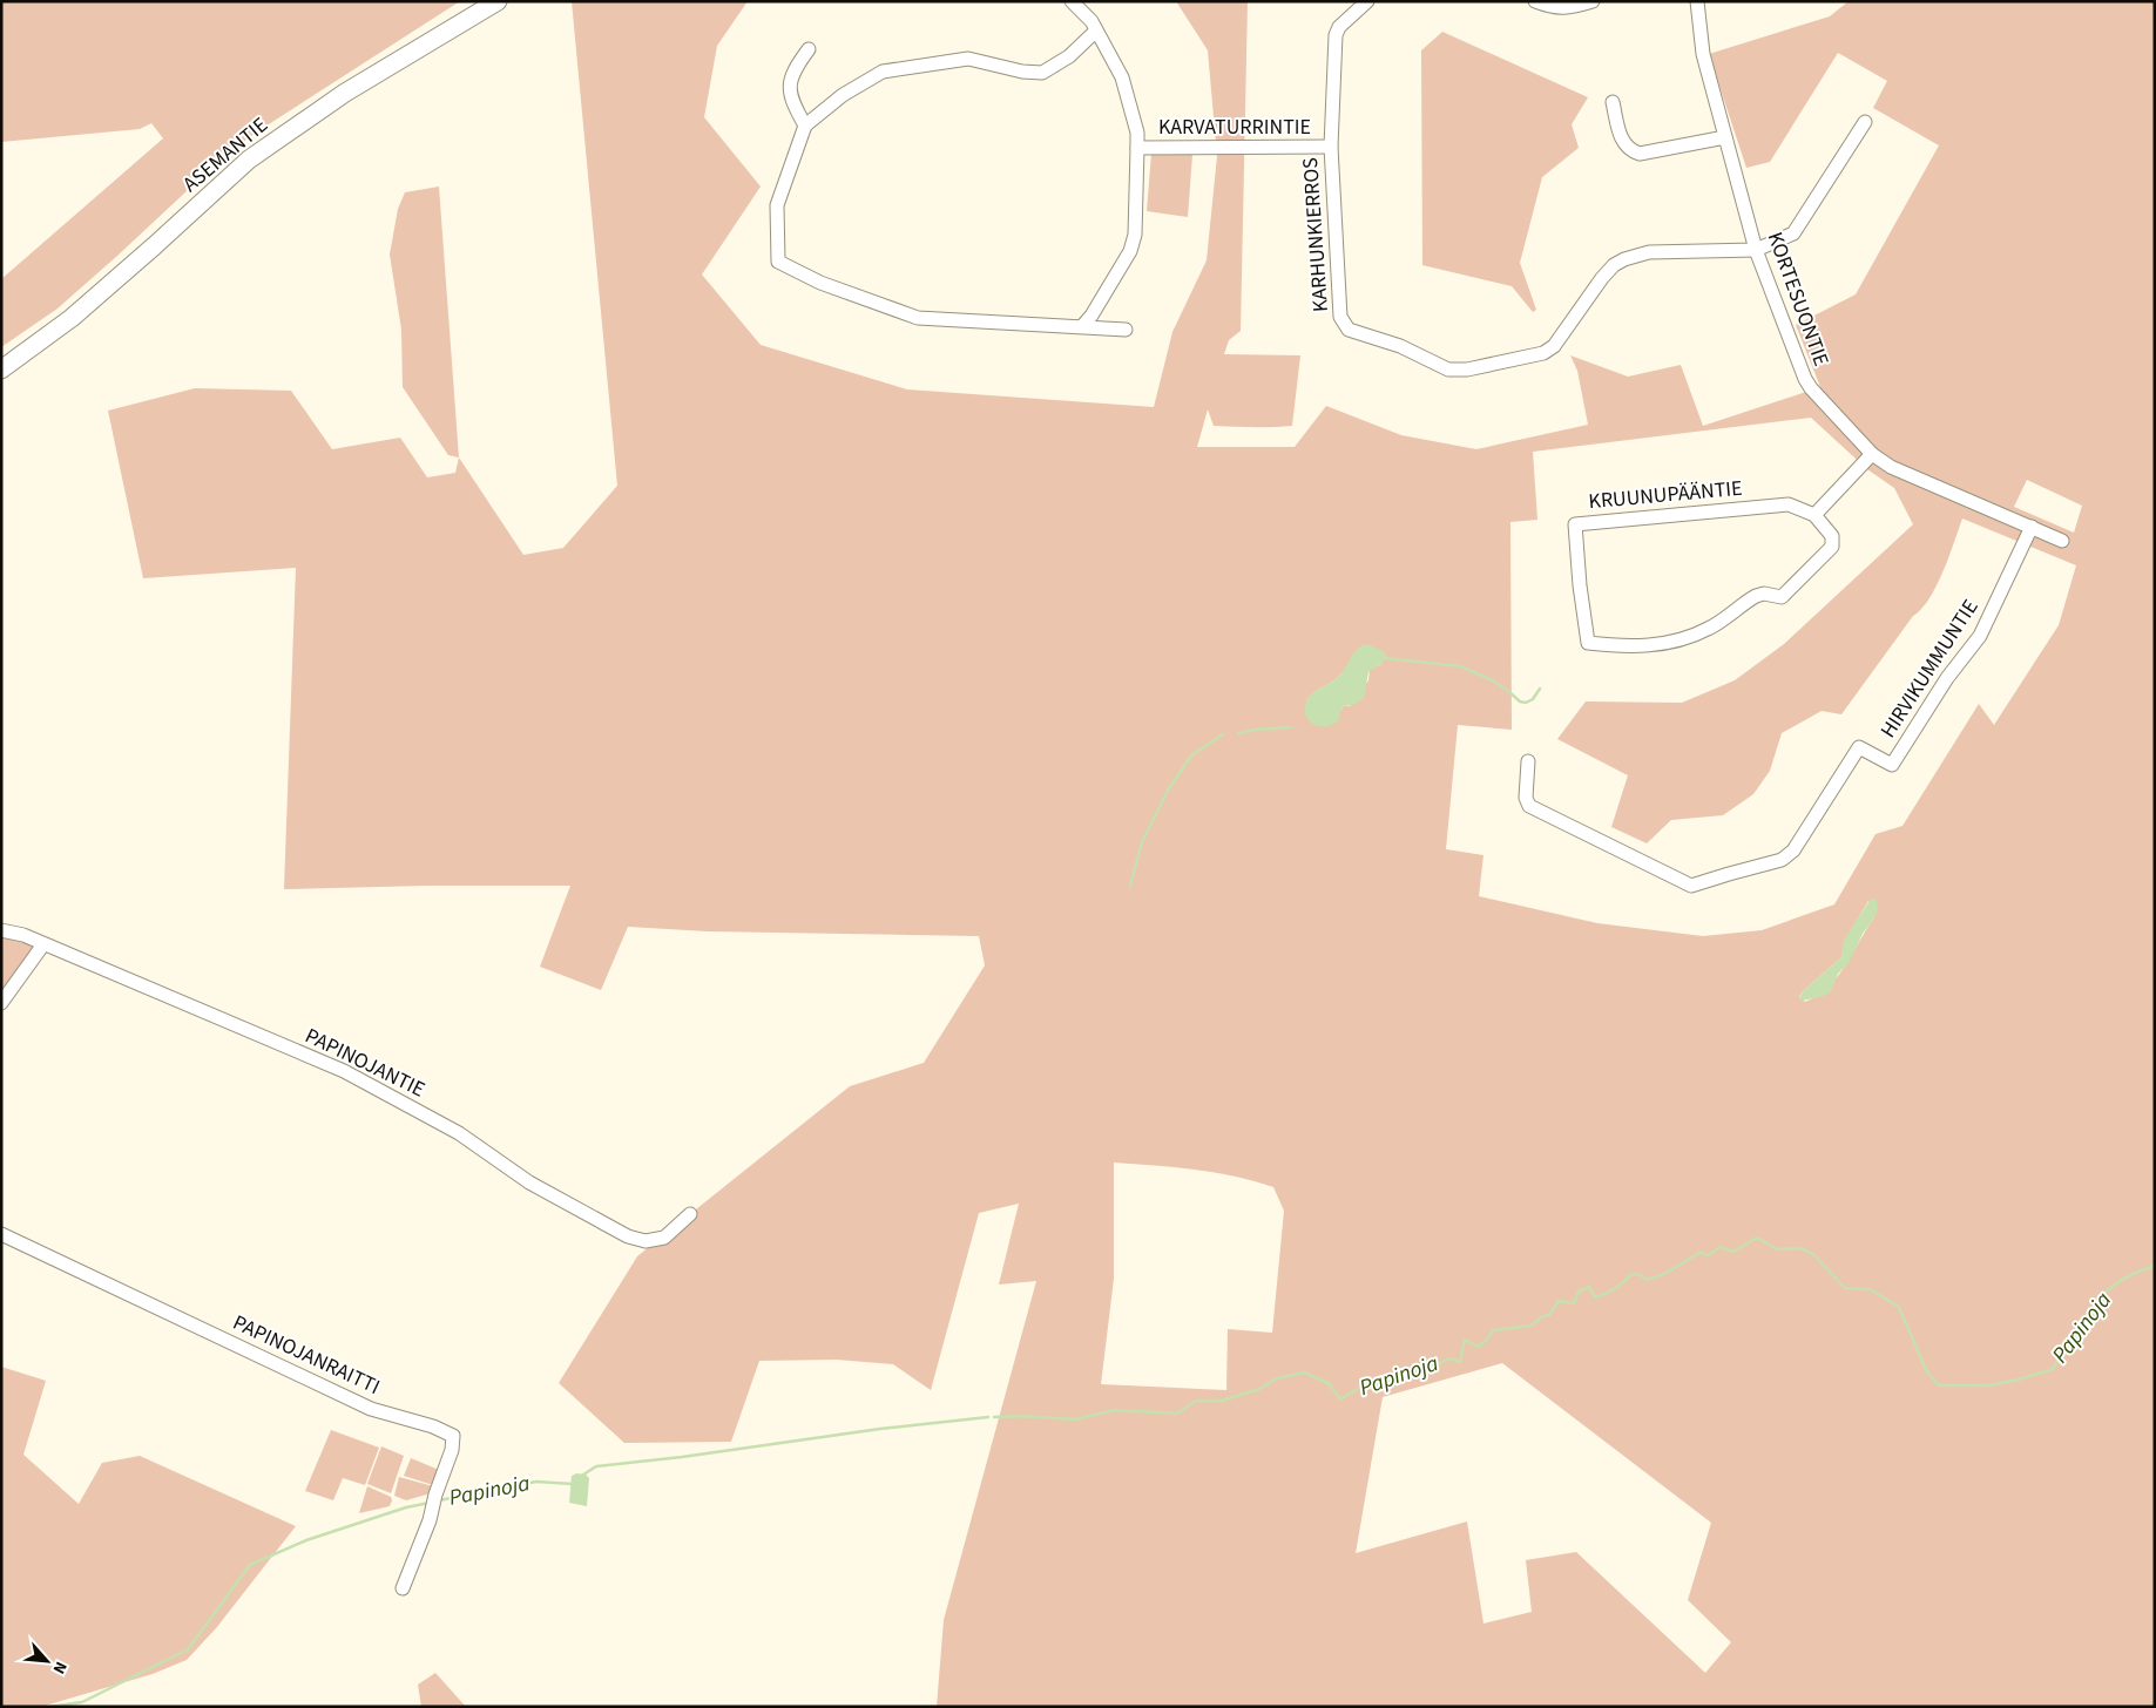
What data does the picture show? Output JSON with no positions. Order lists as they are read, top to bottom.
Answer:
{
  "streets": {
    "main road": ["ASEMANTIE"],
    "street": [
      "KARVATURRINTIE",
      "KARHUNKIERROS",
      "KORTESUONTIE",
      "KRUUNUPÄÄNTIE",
      "HIRVIKUMMUNTIE",
      "PAPINOJANTIE",
      "PAPINOJANRAITTI"
    ]
  },
  "crossings": [
    ["KARVATURRINTIE", "KARHUNKIERROS"],
    ["KARHUNKIERROS", "KORTESUONTIE"],
    ["KORTESUONTIE", "HIRVIKUMMUNTIE"]
  ],
  "water": ["Papinoja"],
  "north": "bottom right"
}
